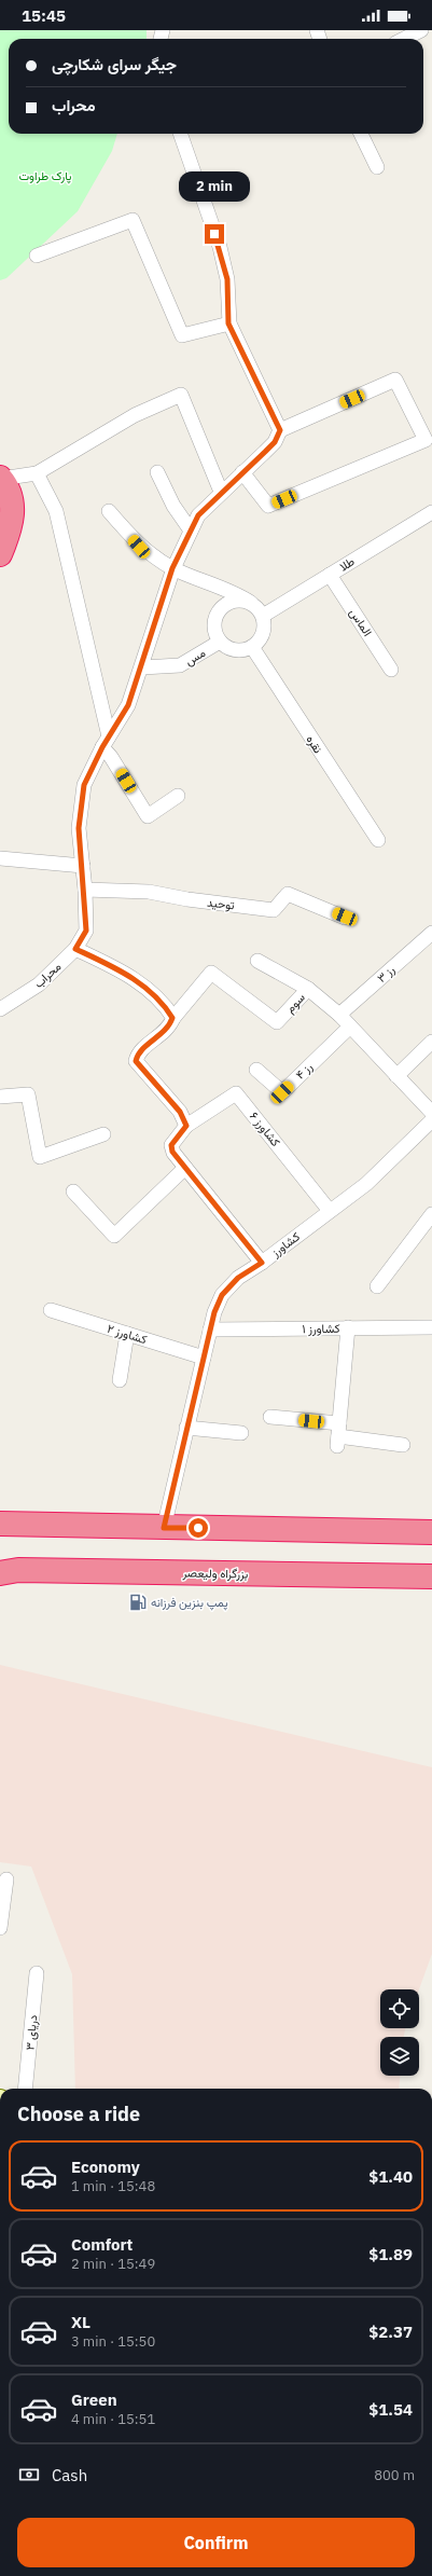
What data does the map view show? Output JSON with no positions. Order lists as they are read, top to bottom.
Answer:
{
  "streets": {
    "highway": ["بزرگراه ولیعصر"],
    "street": [
      "طلا",
      "الماس",
      "مس",
      "نقره",
      "توحید",
      "رز ۳",
      "محراب",
      "سوم",
      "رز ۴",
      "کشاورز ۶",
      "کشاورز",
      "کشاورز ۱",
      "کشاورز ۲",
      "دریای ۳"
    ]
  },
  "crossings": [
    ["طلا", "الماس"],
    ["طلا", "مس"],
    ["طلا", "نقره"],
    ["مس", "نقره"],
    ["مس", "محراب"],
    ["توحید", "محراب"],
    ["رز ۳", "سوم"],
    ["سوم", "رز ۴"],
    ["کشاورز ۶", "کشاورز"],
    ["کشاورز", "کشاورز ۱"],
    ["کشاورز", "کشاورز ۲"]
  ],
  "parks": ["پارک طراوت"],
  "places": {
    "fuel station": ["پمپ بنزین فرزانه"]
  },
  "page": {
    "status": "15:45",
    "banner": ["جیگر سرای شکارچی", "محراب"],
    "bubble": "2 min",
    "heading": "Choose a ride",
    "list": [
      {
        "name": "Economy",
        "note": "1 min · 15:48",
        "value": "$1.40"
      },
      {
        "name": "Comfort",
        "note": "2 min · 15:49",
        "value": "$1.89"
      },
      {
        "name": "XL",
        "note": "3 min · 15:50",
        "value": "$2.37"
      },
      {
        "name": "Green",
        "note": "4 min · 15:51",
        "value": "$1.54"
      }
    ],
    "pay": ["Cash", "800 m"],
    "buttons": "Confirm"
  }
}
